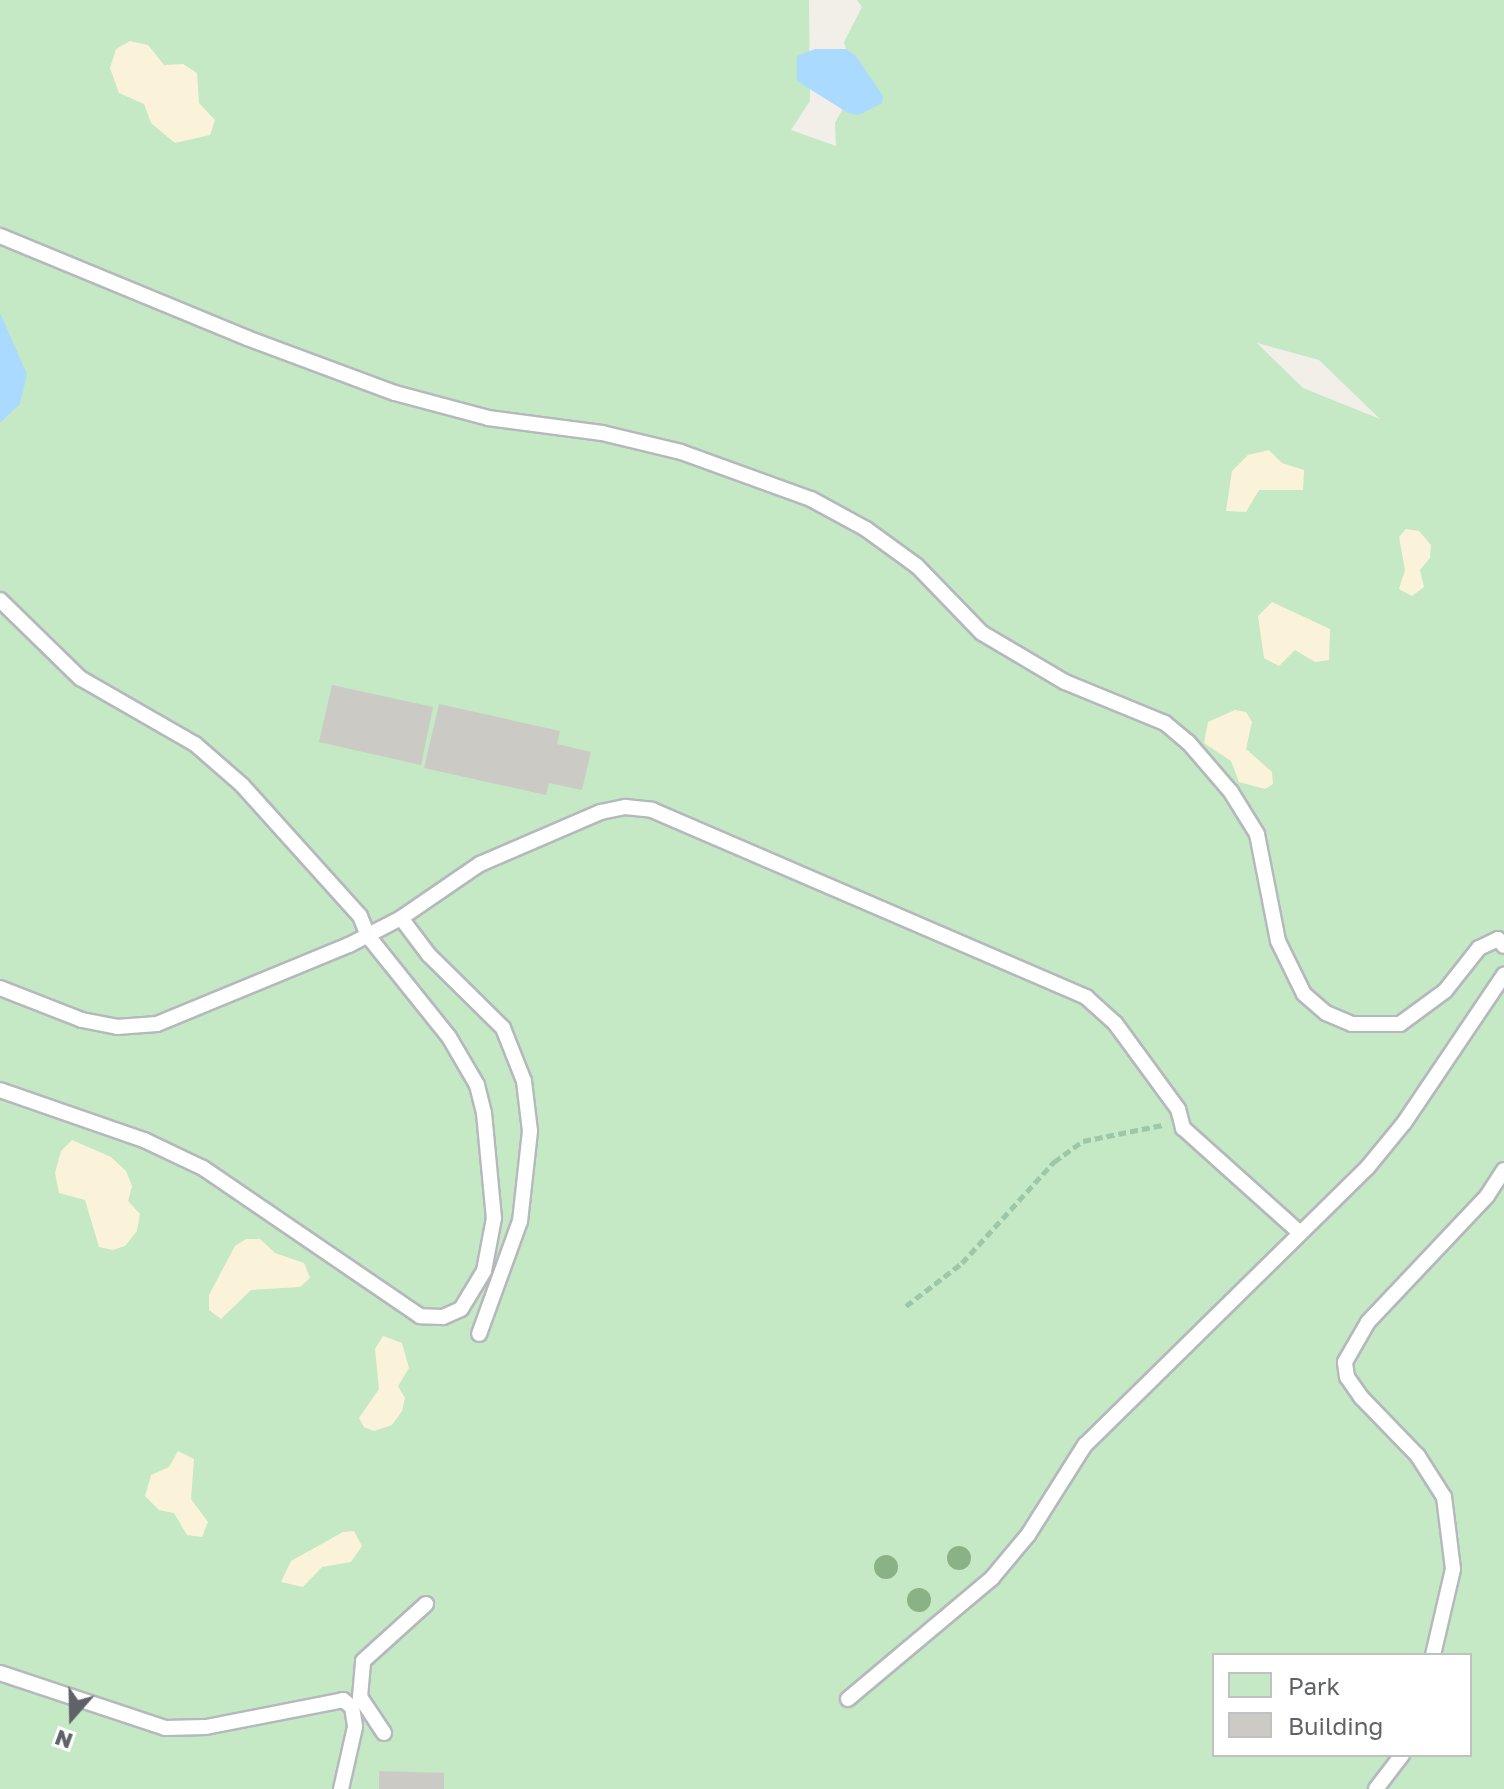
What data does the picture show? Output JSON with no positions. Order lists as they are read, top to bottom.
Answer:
{
  "legend": ["Park", "Building"],
  "north": "bottom"
}
